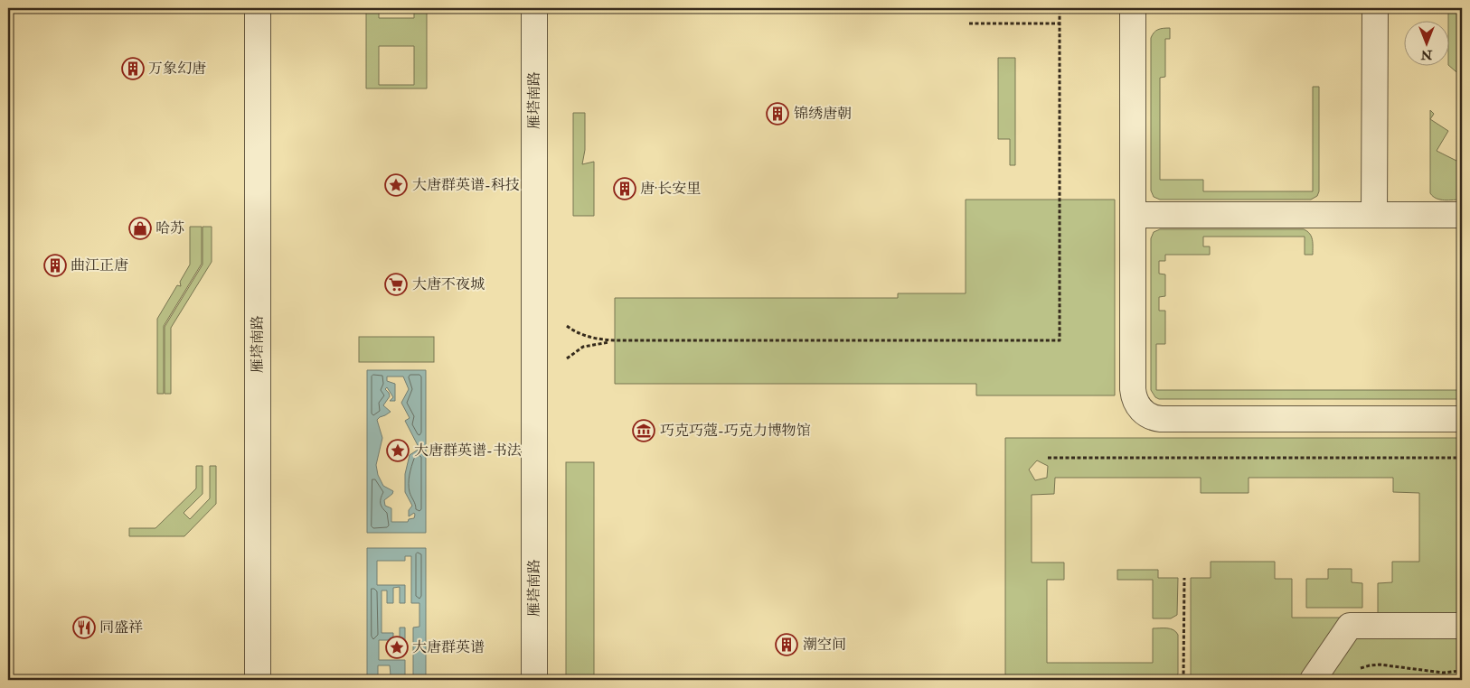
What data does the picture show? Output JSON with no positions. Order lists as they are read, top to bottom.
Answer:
{
  "streets": {
    "street": ["雁塔南路"]
  },
  "places": {
    "building": [
      "万象幻唐",
      "锦绣唐朝",
      "唐·长安里",
      "曲江正唐",
      "潮空间"
    ],
    "place": ["大唐群英谱-科技", "大唐群英谱-书法", "大唐群英谱"],
    "shop": ["哈苏"],
    "supermarket": ["大唐不夜城"],
    "museum": ["巧克巧蔻-巧克力博物馆"],
    "restaurant": ["同盛祥"]
  },
  "north": "bottom"
}
